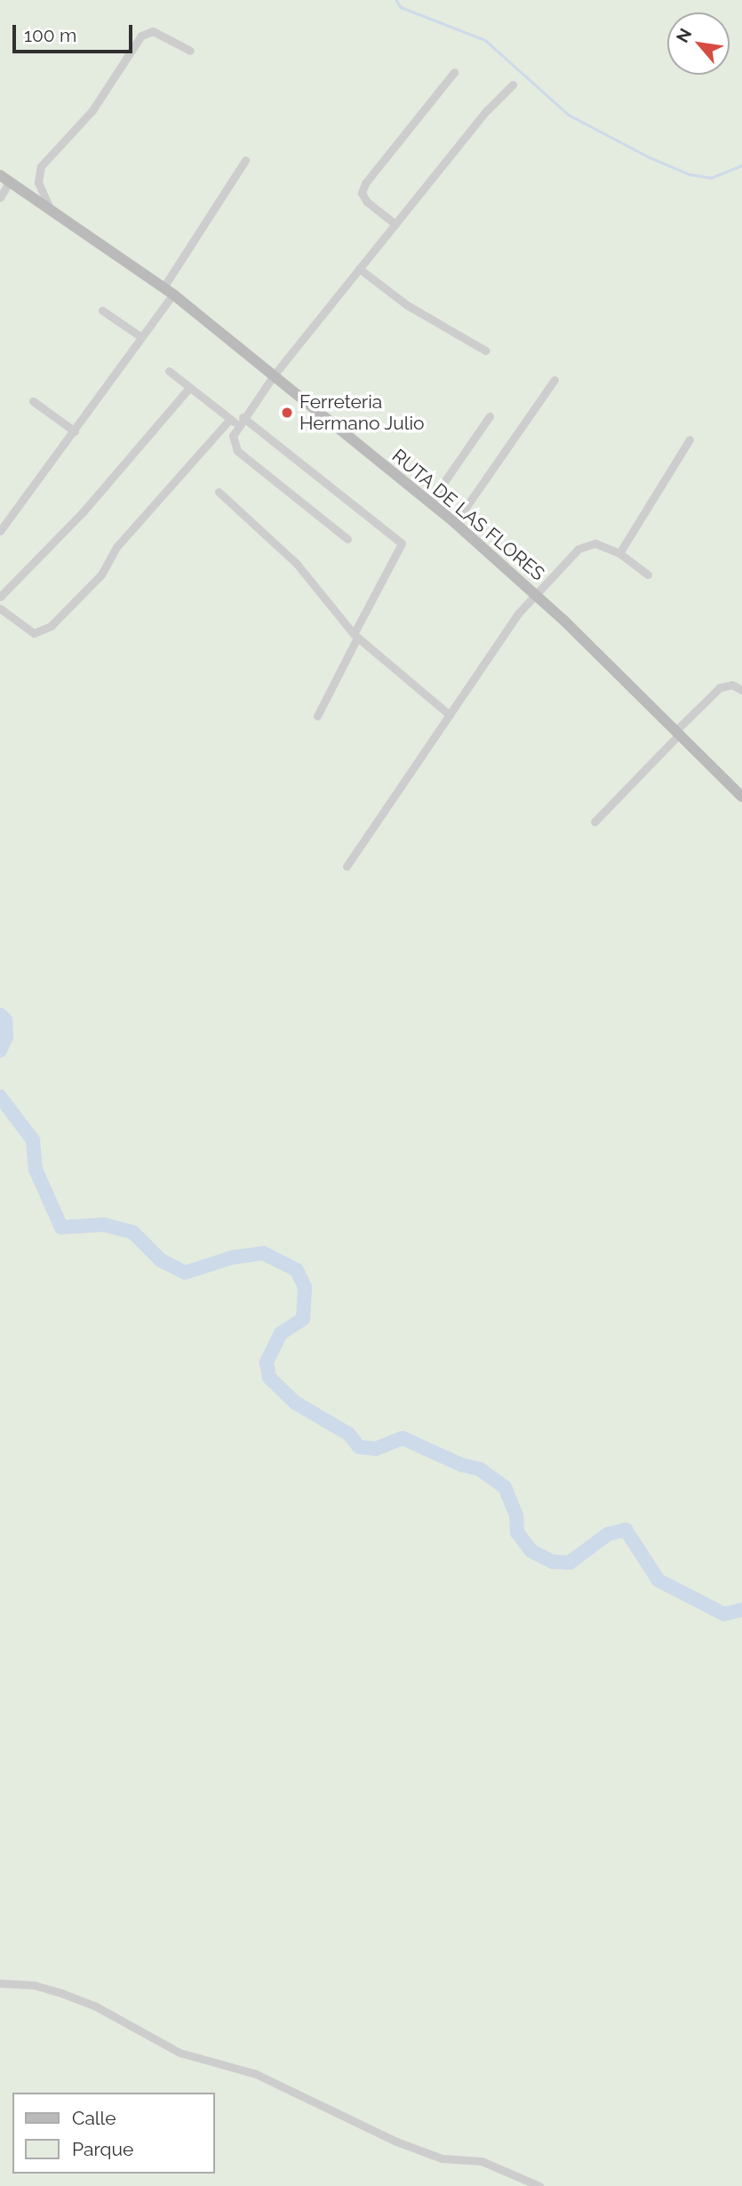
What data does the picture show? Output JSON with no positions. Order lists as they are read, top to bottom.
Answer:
{
  "streets": {
    "main road": ["RUTA DE LAS FLORES"]
  },
  "places": ["Ferreteria Hermano Julio"],
  "legend": ["Calle", "Parque"],
  "scale_bar": "100 m",
  "north": "top left"
}
